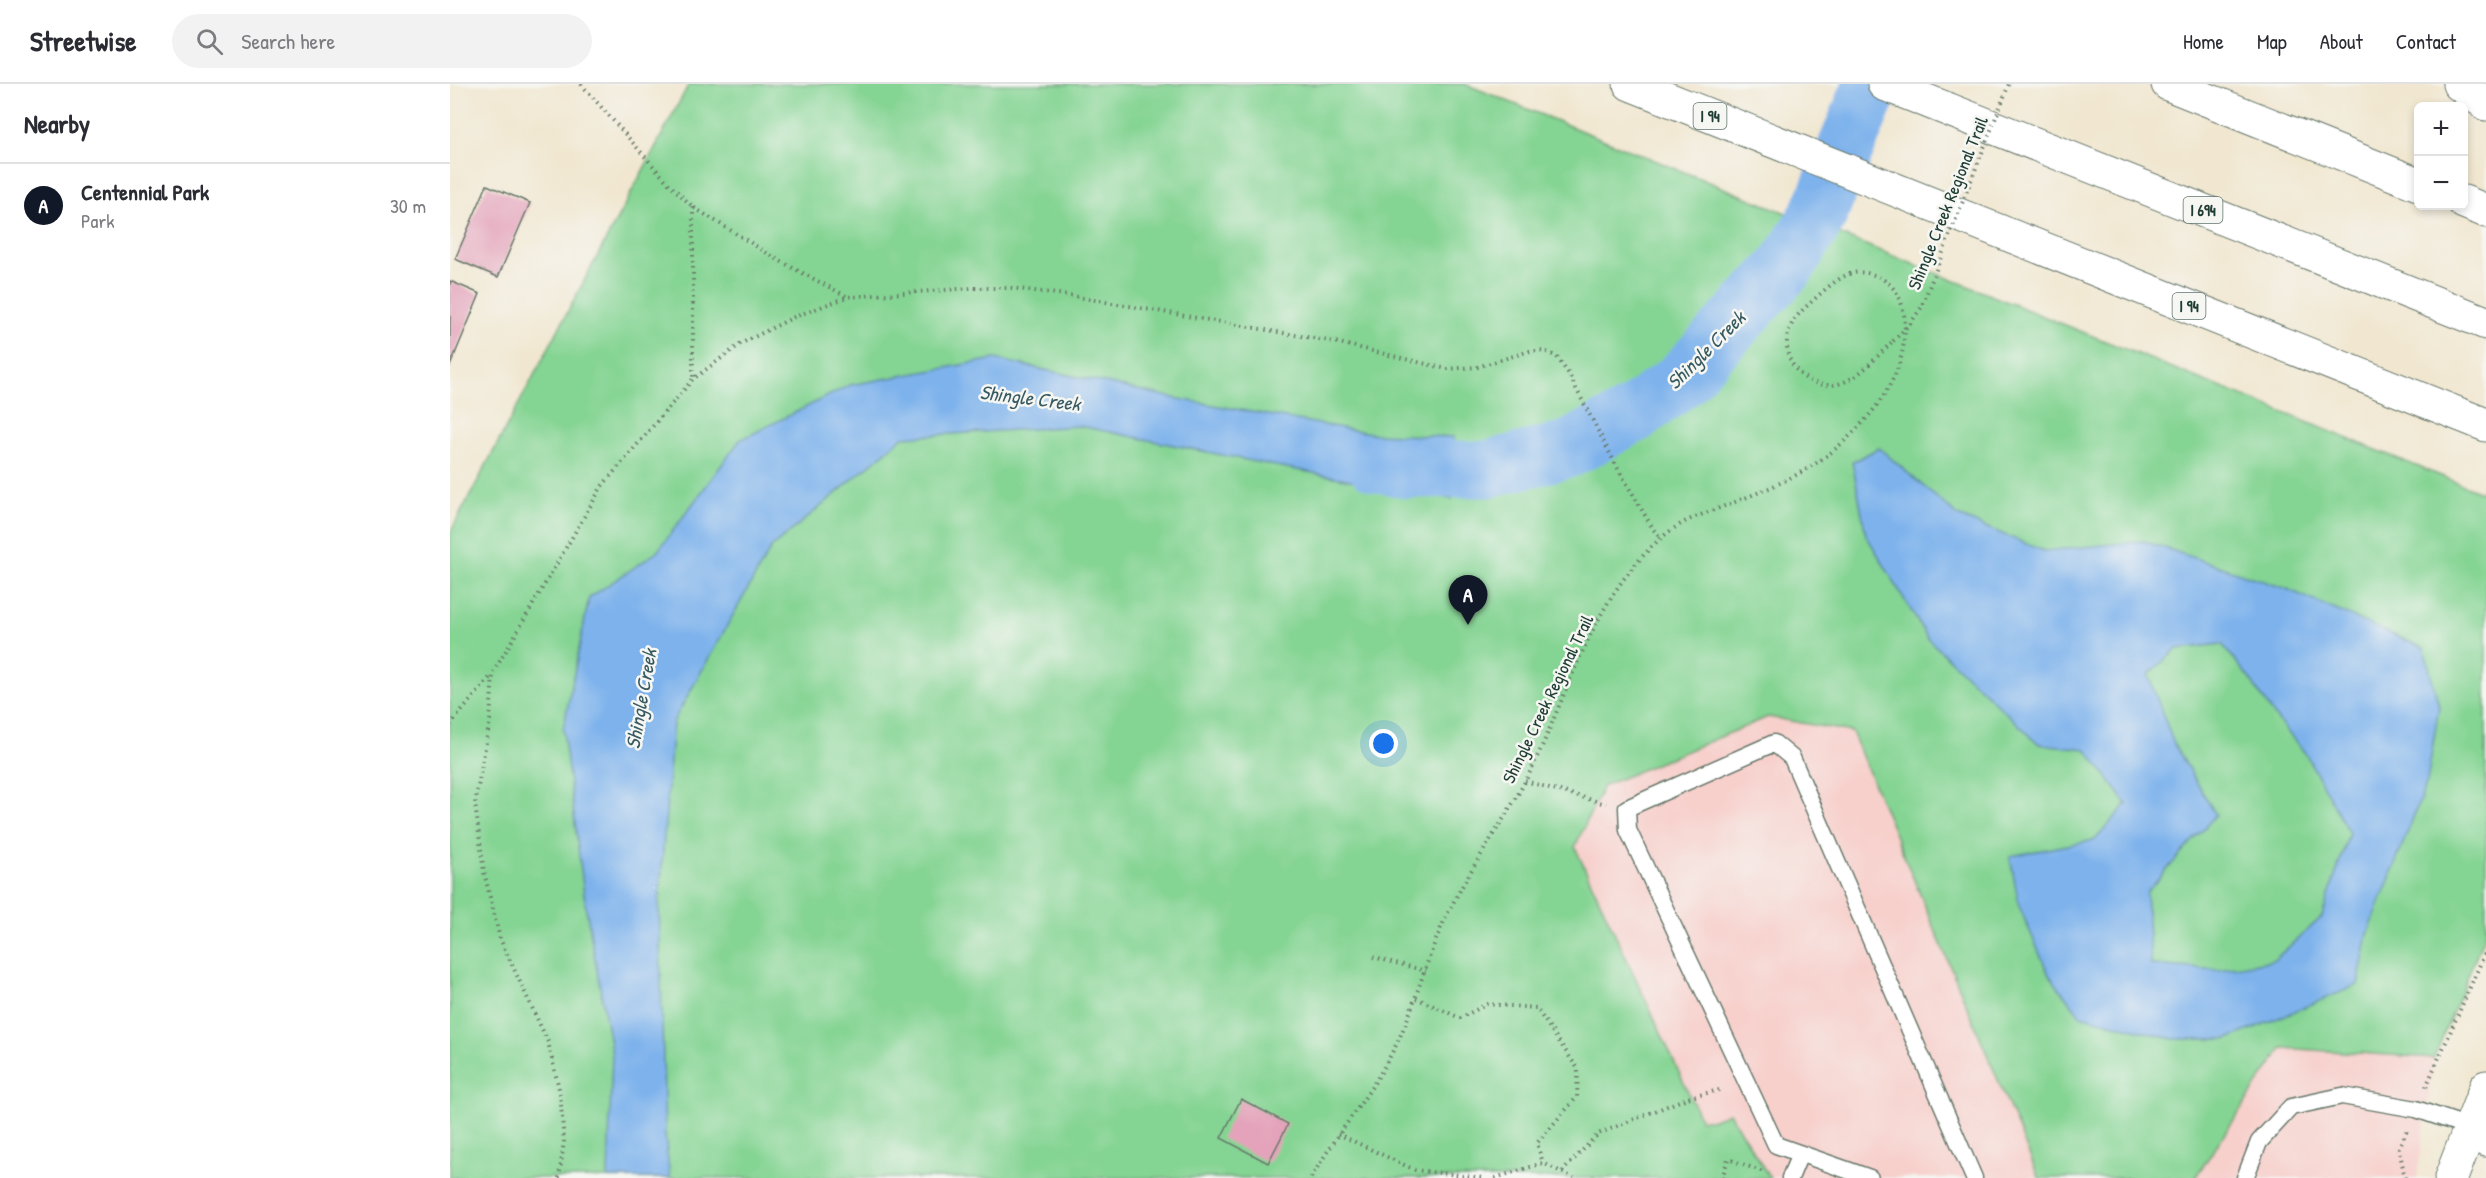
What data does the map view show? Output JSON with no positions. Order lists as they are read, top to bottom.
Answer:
{
  "streets": {
    "main road": ["I 94", "I 694"],
    "path": ["Shingle Creek Regional Trail"]
  },
  "water": ["Shingle Creek"],
  "page": {
    "header": "Streetwise",
    "search": "Search here",
    "nav": [
      "Home",
      "Map",
      "About",
      "Contact"
    ],
    "heading": "Nearby",
    "map_buttons": ["+", "−"],
    "list": [
      {
        "mark": "A",
        "name": "Centennial Park",
        "note": "Park",
        "value": "30 m"
      }
    ],
    "pins": "A"
  }
}
